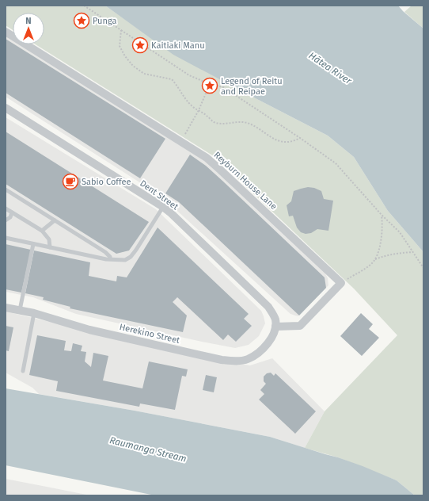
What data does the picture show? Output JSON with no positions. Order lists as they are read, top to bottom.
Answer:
{
  "streets": {
    "street": ["Reyburn House Lane", "Dent Street", "Herekino Street"]
  },
  "crossings": [
    ["Dent Street", "Herekino Street"]
  ],
  "water": ["Hātea River", "Raumanga Stream"],
  "places": {
    "place": ["Punga", "Kaitiaki Manu", "Legend of Reitu and Reipae"],
    "cafe": ["Sabio Coffee"]
  },
  "north": "top"
}
